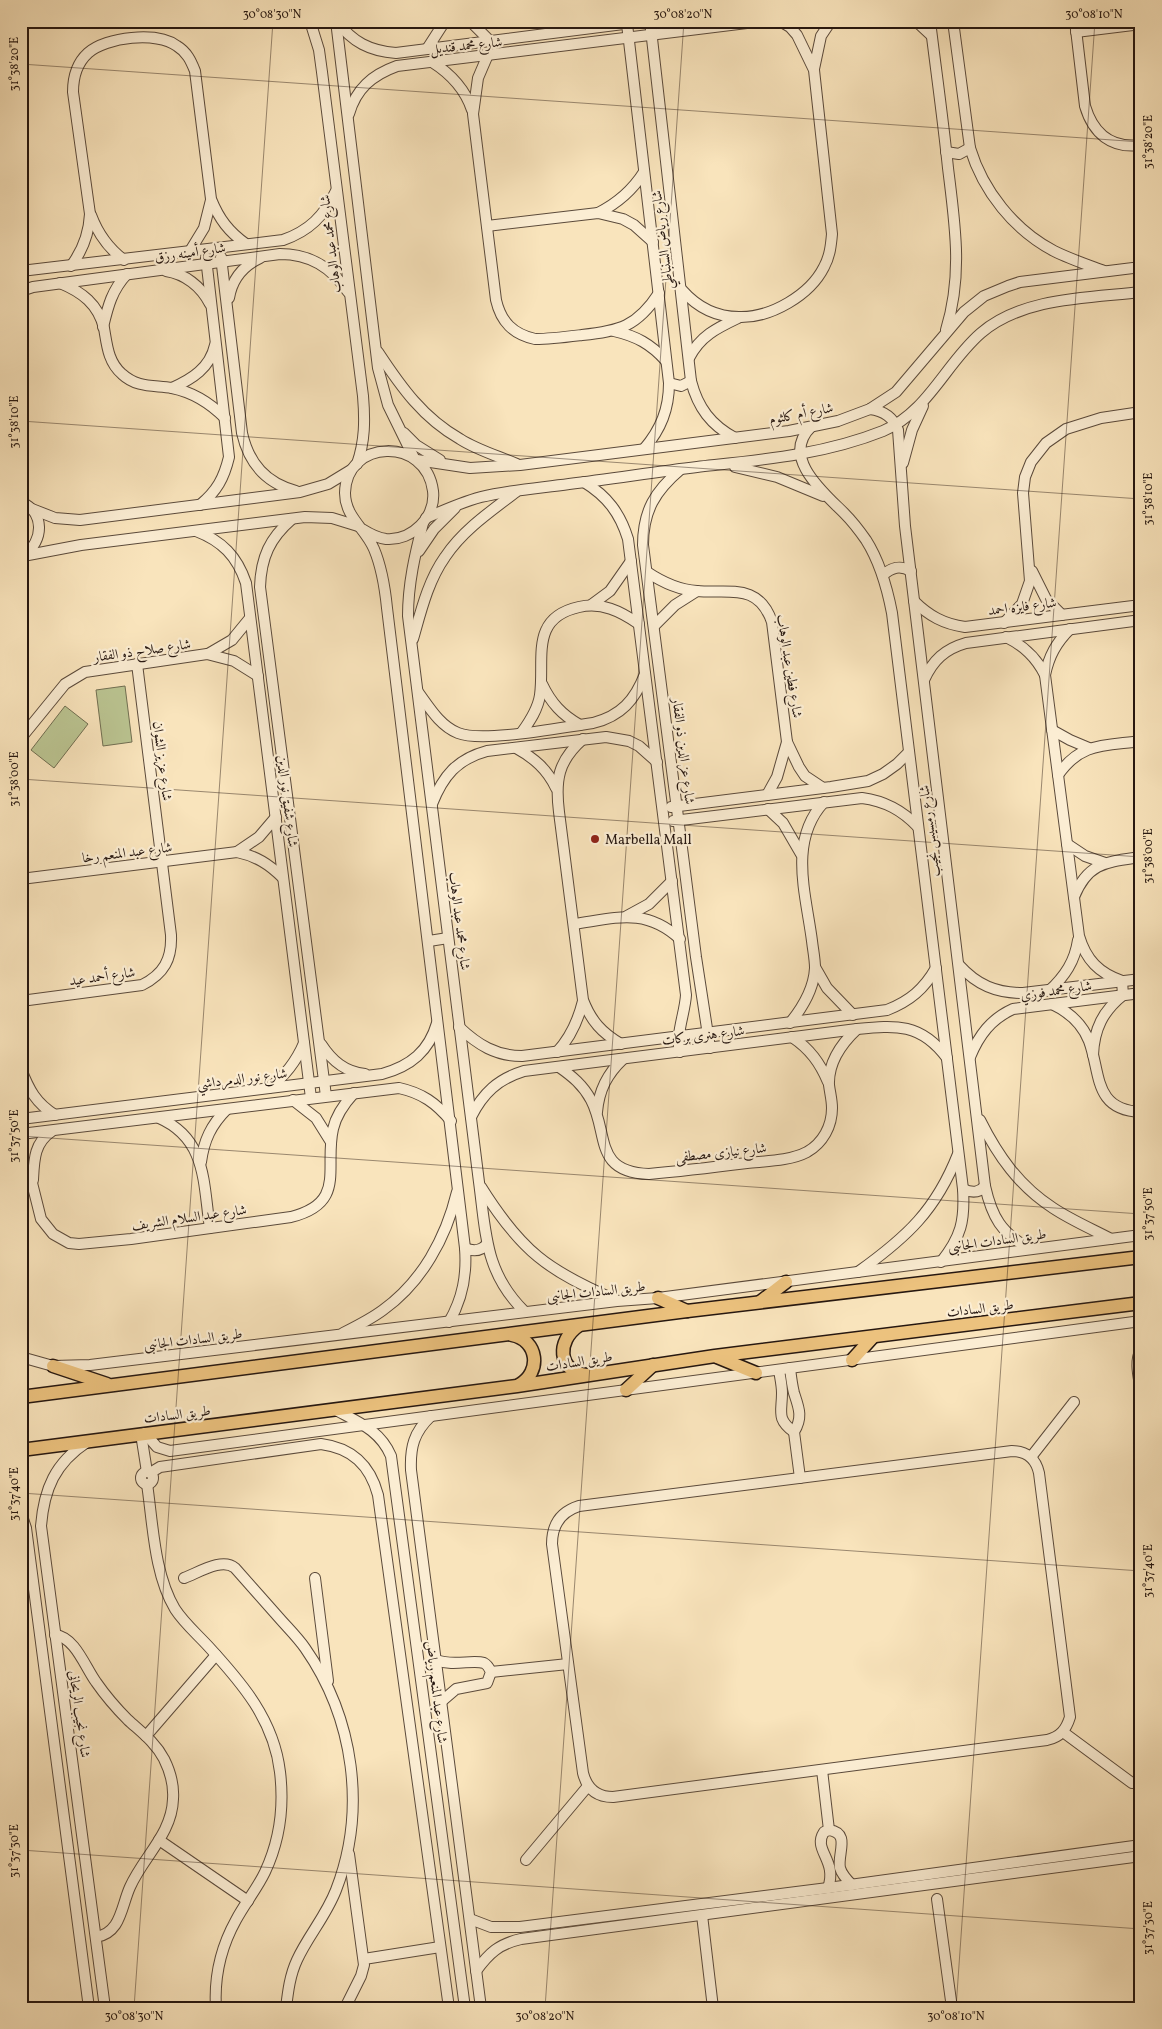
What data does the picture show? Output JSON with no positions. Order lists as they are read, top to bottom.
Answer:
{
  "streets": {
    "main road": ["طريق السادات"],
    "street": [
      "شارع محمد قنديل",
      "شارع رياض السنباطي",
      "شارع محمد عبد الوهاب",
      "شارع أمينه رزق",
      "شارع أم كلثوم",
      "شارع فايزه احمد",
      "شارع صلاح ذو الفقار",
      "شارع فطين عبد الوهاب",
      "شارع عز الدين ذو الفقار",
      "شارع عزيز الشوان",
      "شارع شفيق نور الدين",
      "شارع رمسيس نجيب",
      "شارع عبد المنعم رخا",
      "شارع أحمد عيد",
      "شارع محمد فوزي",
      "شارع هنرى بركات",
      "شارع نور الدمرداشي",
      "شارع نيازى مصطفى",
      "شارع عبد السلام الشريف",
      "طريق السادات الجانبى",
      "شارع عبد المنعم رياض",
      "شارع نجيب الريحانى"
    ]
  },
  "crossings": [
    ["شارع محمد قنديل", "شارع رياض السنباطي"],
    ["شارع رياض السنباطي", "شارع أم كلثوم"],
    ["شارع محمد عبد الوهاب", "شارع أمينه رزق"],
    ["شارع محمد عبد الوهاب", "شارع أم كلثوم"],
    ["شارع محمد عبد الوهاب", "شارع هنرى بركات"],
    ["شارع محمد عبد الوهاب", "طريق السادات الجانبى"],
    ["شارع فايزه احمد", "شارع رمسيس نجيب"],
    ["شارع صلاح ذو الفقار", "شارع عزيز الشوان"],
    ["شارع صلاح ذو الفقار", "شارع شفيق نور الدين"],
    ["شارع فطين عبد الوهاب", "شارع عز الدين ذو الفقار"],
    ["شارع عز الدين ذو الفقار", "شارع هنرى بركات"],
    ["شارع عزيز الشوان", "شارع عبد المنعم رخا"],
    ["شارع عزيز الشوان", "شارع أحمد عيد"],
    ["شارع شفيق نور الدين", "شارع عبد المنعم رخا"],
    ["شارع شفيق نور الدين", "شارع نور الدمرداشي"],
    ["شارع رمسيس نجيب", "شارع محمد فوزي"],
    ["شارع رمسيس نجيب", "شارع هنرى بركات"],
    ["شارع رمسيس نجيب", "طريق السادات الجانبى"],
    ["شارع عبد المنعم رخا", "شارع أحمد عيد"],
    ["شارع هنرى بركات", "شارع نيازى مصطفى"],
    ["شارع نور الدمرداشي", "شارع عبد السلام الشريف"],
    ["طريق السادات", "شارع عبد المنعم رياض"],
    ["طريق السادات", "شارع نجيب الريحانى"]
  ],
  "places": ["Marbella Mall"],
  "coordinates": [
    "30°08'30\"N",
    "30°08'20\"N",
    "30°08'10\"N",
    "31°38'20\"E",
    "31°38'10\"E",
    "31°38'00\"E",
    "31°37'50\"E",
    "31°37'40\"E",
    "31°37'30\"E"
  ]
}
